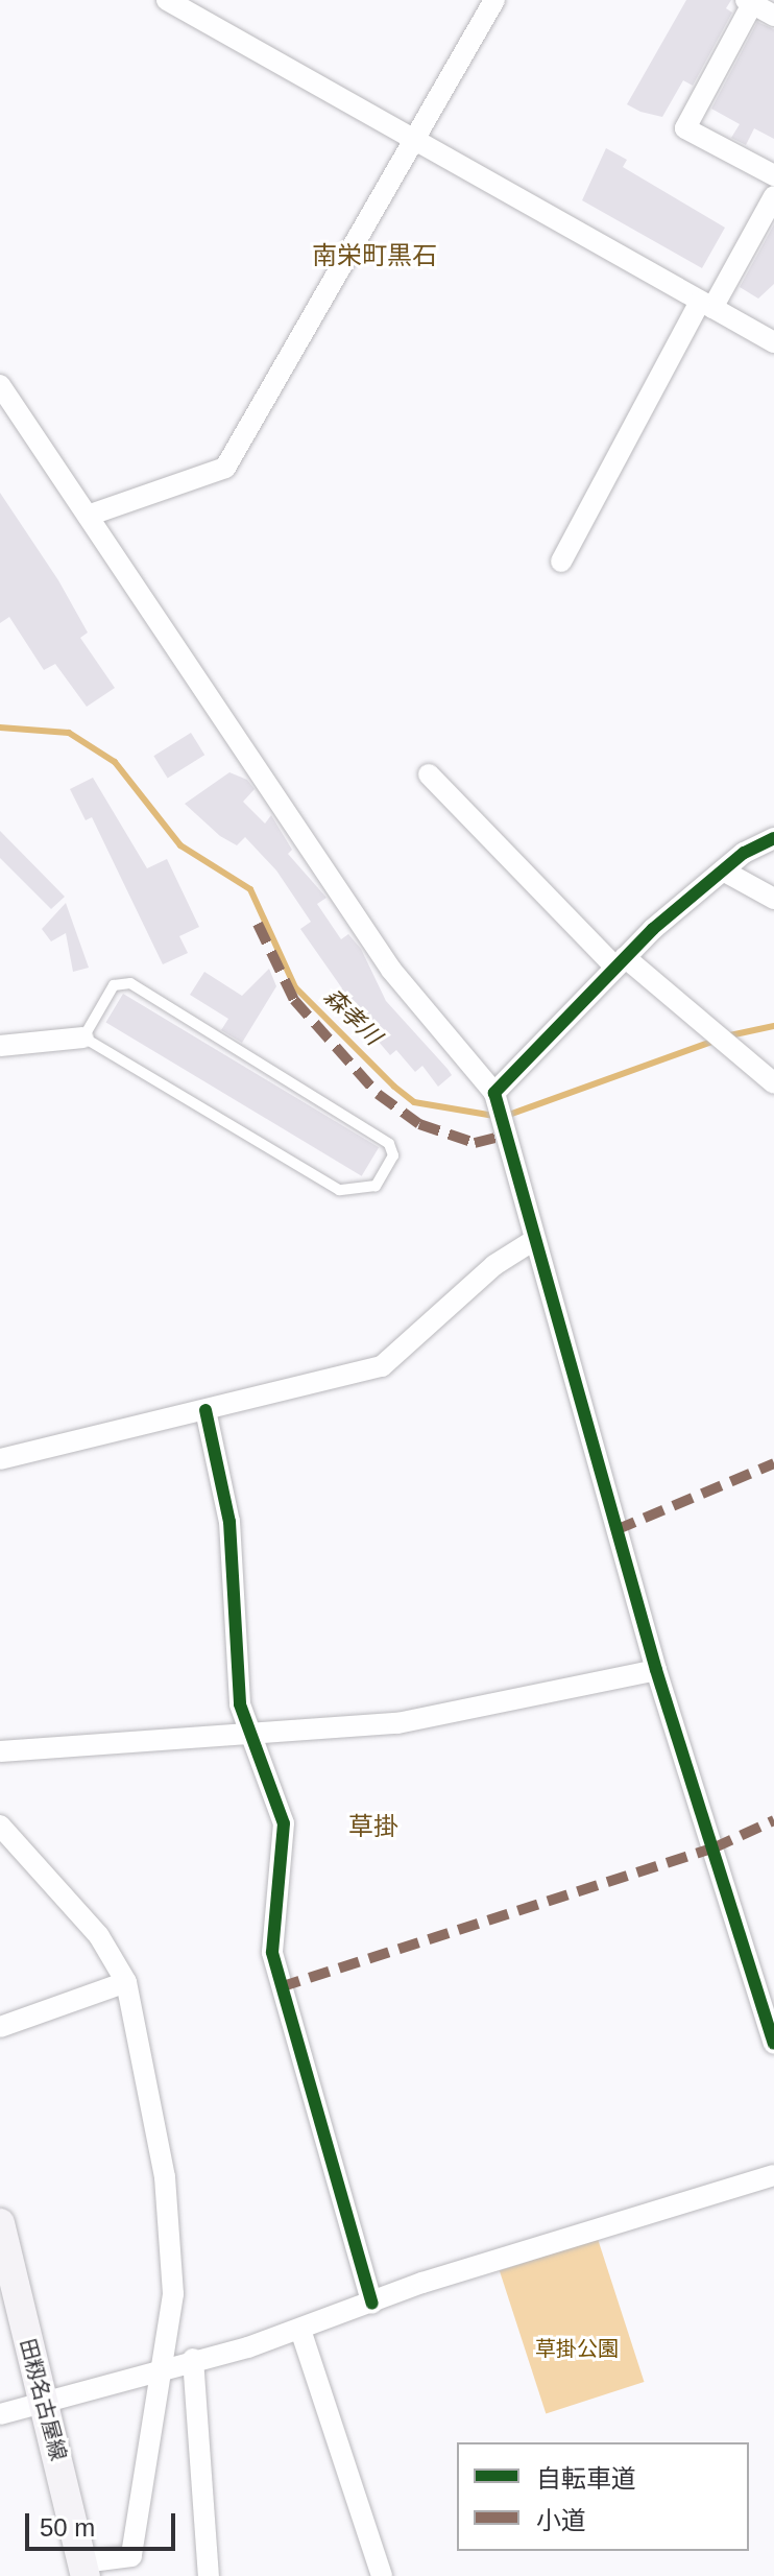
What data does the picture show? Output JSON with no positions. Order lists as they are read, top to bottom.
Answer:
{
  "streets": {
    "main road": ["田籾名古屋線"]
  },
  "districts": ["南栄町黒石", "草掛"],
  "water": ["森孝川"],
  "parks": ["草掛公園"],
  "legend": ["自転車道", "小道"],
  "scale_bar": "50 m"
}
